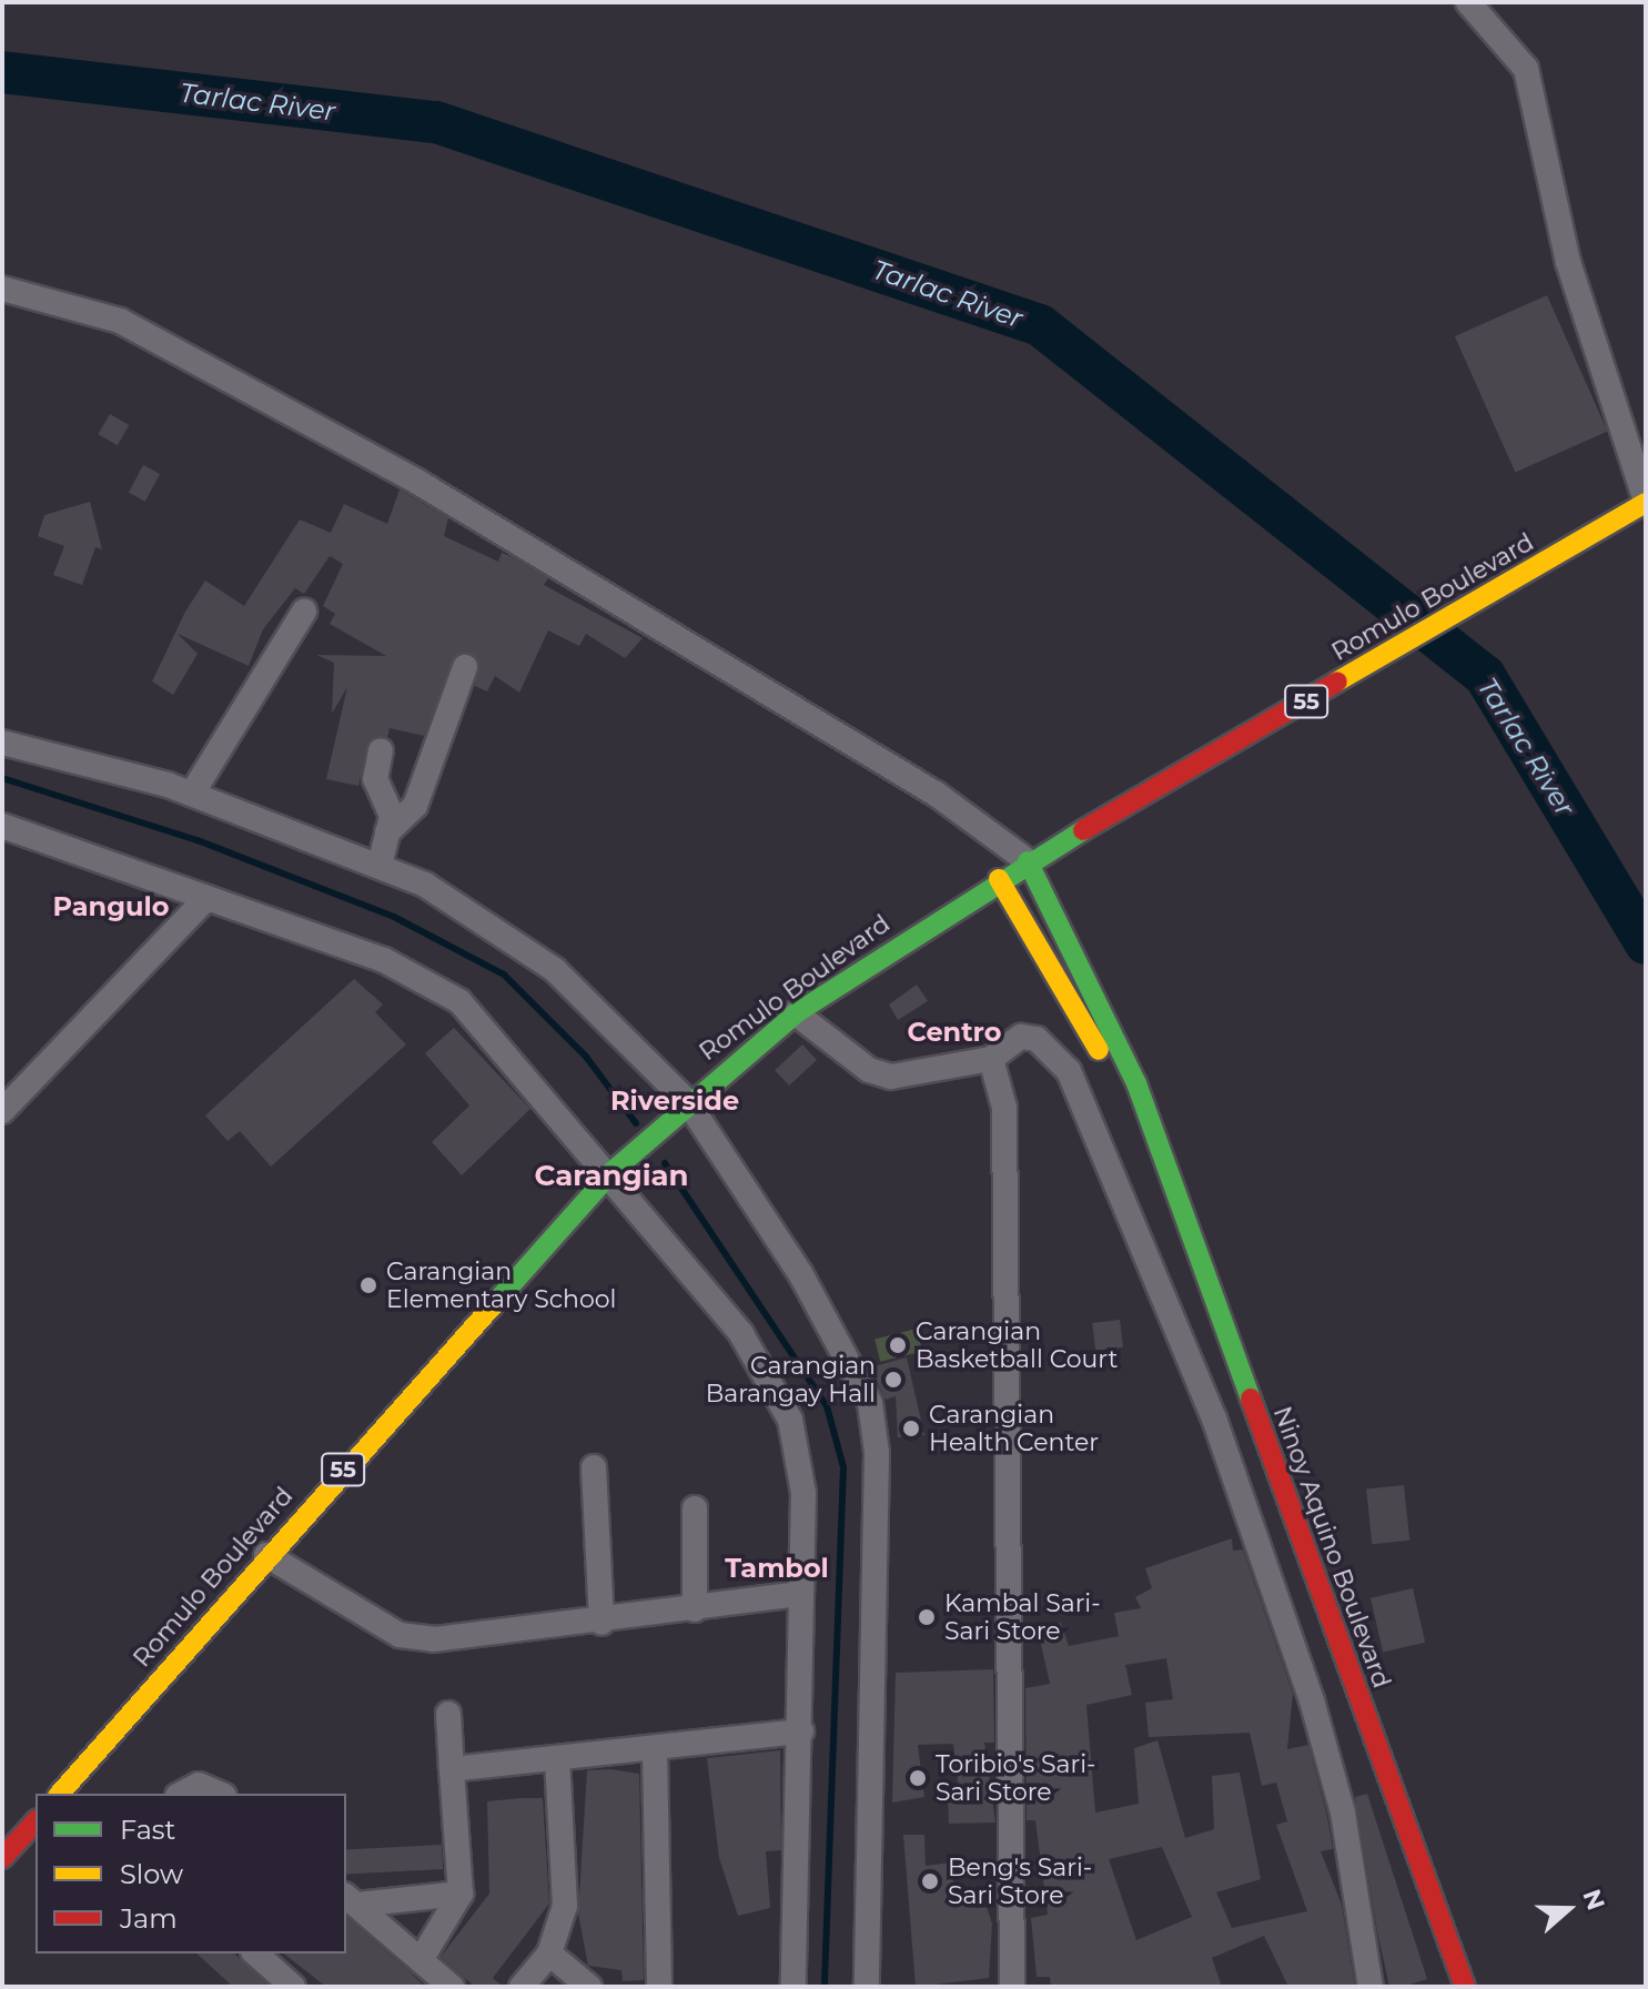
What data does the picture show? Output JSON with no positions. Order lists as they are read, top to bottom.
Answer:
{
  "streets": {
    "main road": ["Romulo Boulevard", "55", "Ninoy Aquino Boulevard"]
  },
  "crossings": [
    ["Romulo Boulevard", "Ninoy Aquino Boulevard"]
  ],
  "districts": [
    "Pangulo",
    "Centro",
    "Riverside",
    "Carangian",
    "Tambol"
  ],
  "water": ["Tarlac River"],
  "places": [
    "Carangian Elementary School",
    "Carangian Basketball Court",
    "Carangian Barangay Hall",
    "Carangian Health Center",
    "Kambal Sari- Sari Store",
    "Toribio's Sari- Sari Store",
    "Beng's Sari- Sari Store"
  ],
  "legend": ["Fast", "Slow", "Jam"],
  "north": "right"
}
